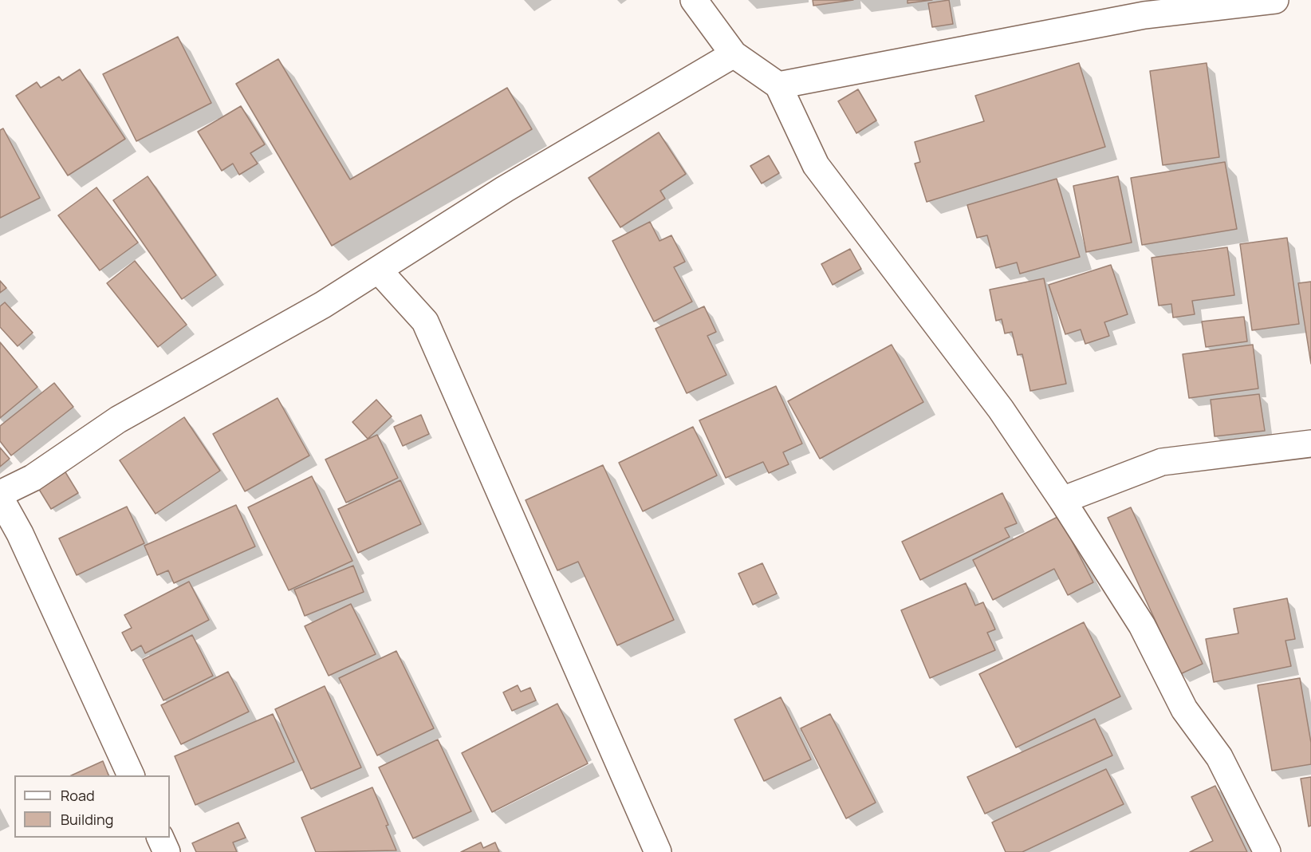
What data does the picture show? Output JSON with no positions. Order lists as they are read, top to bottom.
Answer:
{
  "legend": ["Road", "Building"]
}
